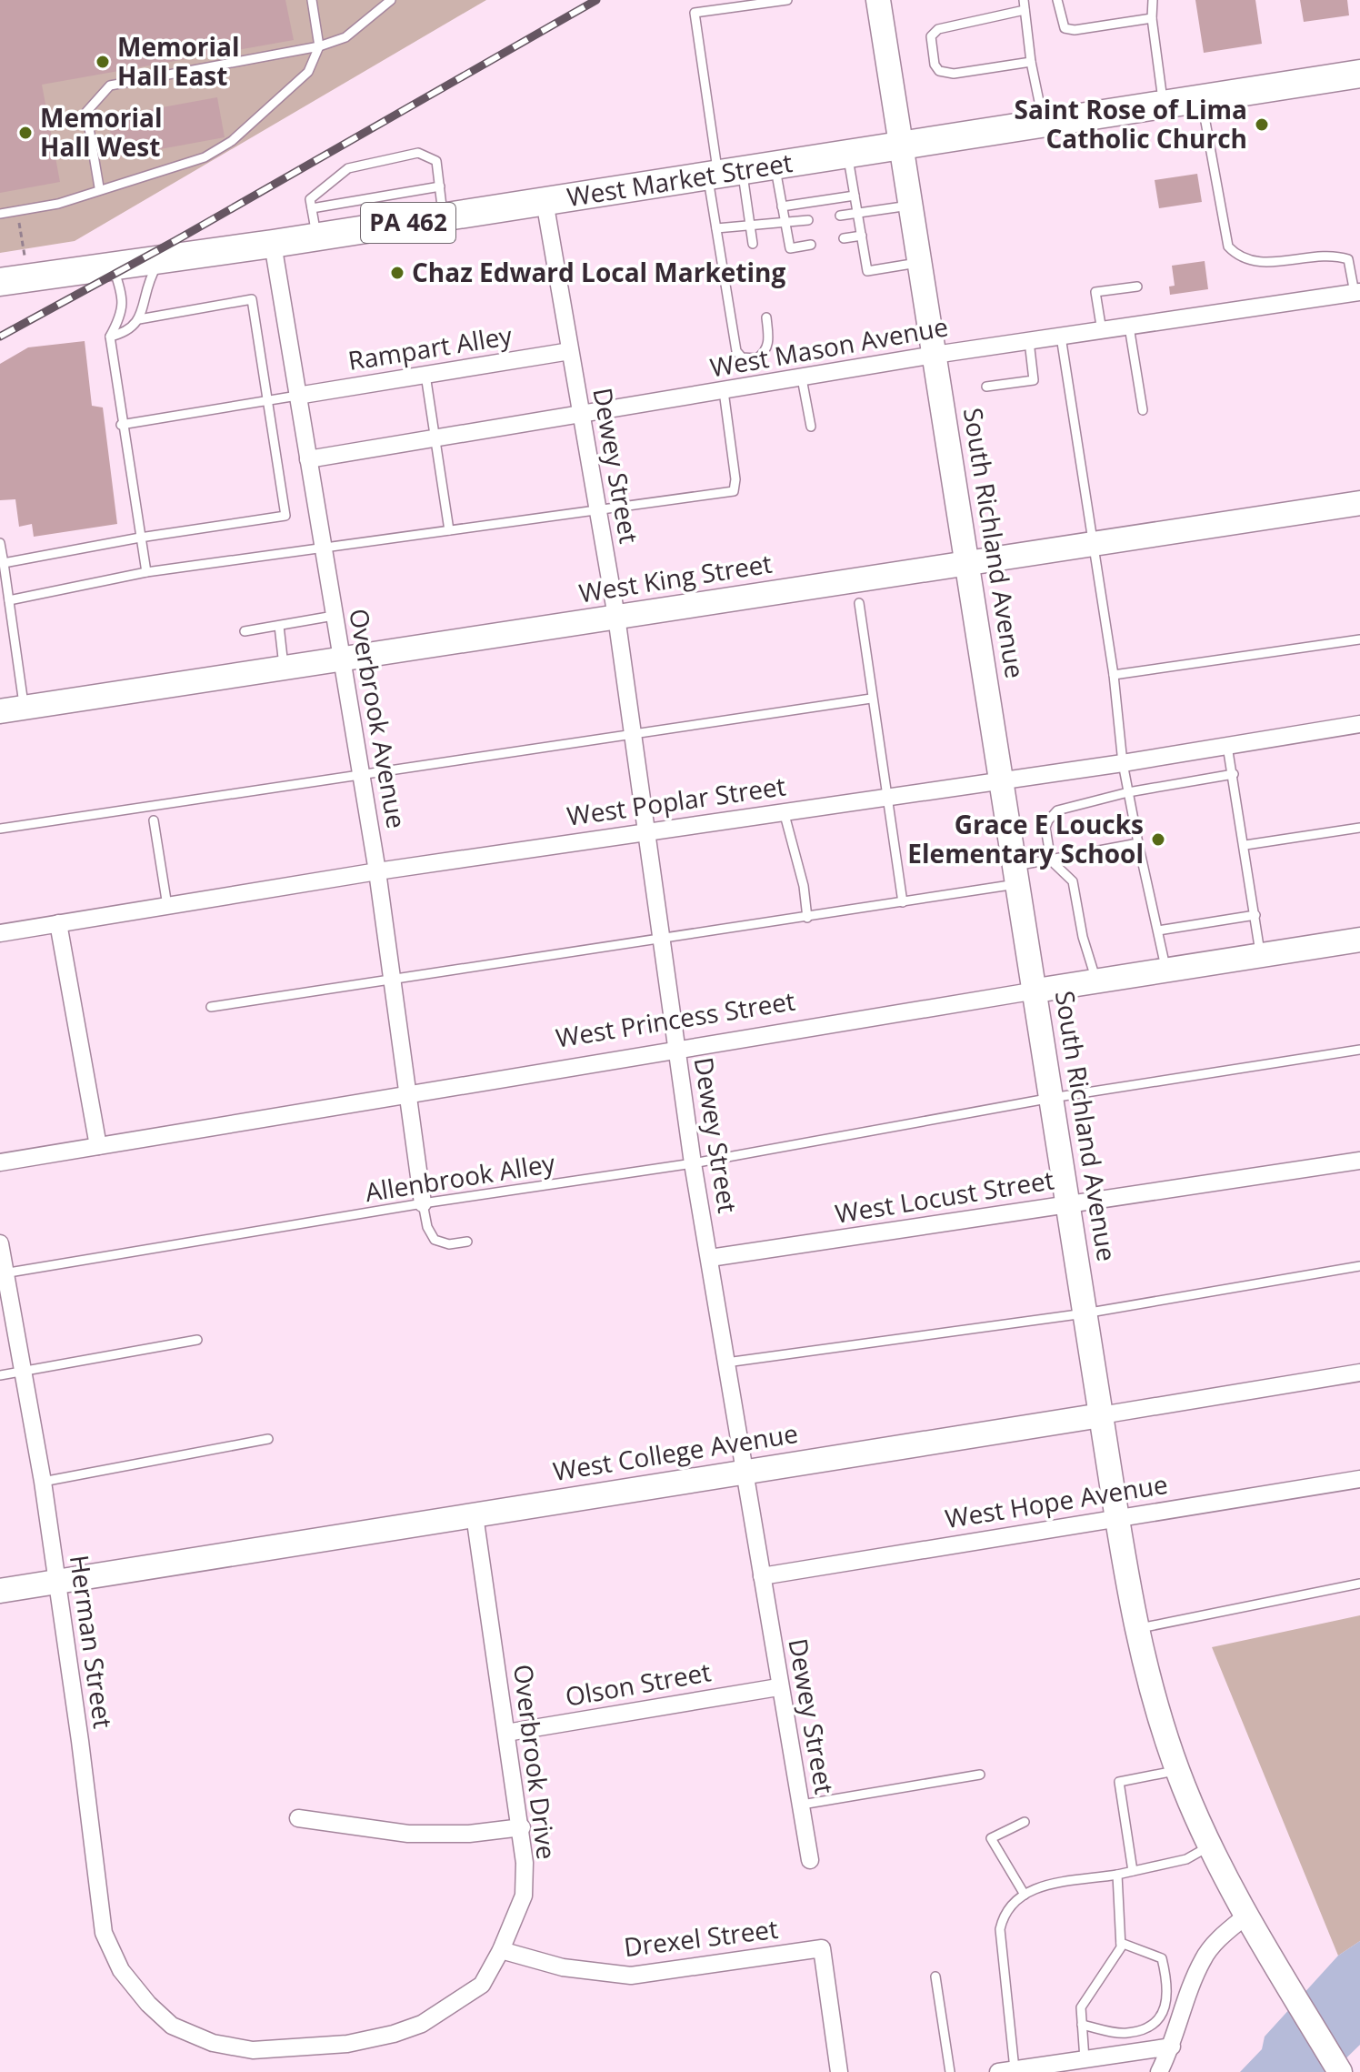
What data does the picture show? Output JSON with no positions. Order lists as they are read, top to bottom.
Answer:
{
  "streets": {
    "main road": ["West Market Street", "PA 462"],
    "street": [
      "West Mason Avenue",
      "Rampart Alley",
      "Dewey Street",
      "South Richland Avenue",
      "West King Street",
      "Overbrook Avenue",
      "West Poplar Street",
      "West Princess Street",
      "West Locust Street",
      "West College Avenue",
      "West Hope Avenue",
      "Herman Street",
      "Olson Street",
      "Overbrook Drive",
      "Drexel Street"
    ],
    "lane": ["Allenbrook Alley"]
  },
  "crossings": [
    ["West Market Street", "Dewey Street"],
    ["West Market Street", "South Richland Avenue"],
    ["West Market Street", "Overbrook Avenue"],
    ["West Mason Avenue", "Dewey Street"],
    ["West Mason Avenue", "South Richland Avenue"],
    ["West Mason Avenue", "Overbrook Avenue"],
    ["Rampart Alley", "Dewey Street"],
    ["Rampart Alley", "Overbrook Avenue"],
    ["Dewey Street", "West King Street"],
    ["Dewey Street", "West Poplar Street"],
    ["Dewey Street", "West Princess Street"],
    ["Dewey Street", "Allenbrook Alley"],
    ["Dewey Street", "West Locust Street"],
    ["Dewey Street", "West College Avenue"],
    ["Dewey Street", "West Hope Avenue"],
    ["Dewey Street", "Olson Street"],
    ["South Richland Avenue", "West King Street"],
    ["South Richland Avenue", "West Poplar Street"],
    ["South Richland Avenue", "West Princess Street"],
    ["South Richland Avenue", "Allenbrook Alley"],
    ["South Richland Avenue", "West Locust Street"],
    ["South Richland Avenue", "West College Avenue"],
    ["South Richland Avenue", "West Hope Avenue"],
    ["West King Street", "Overbrook Avenue"],
    ["Overbrook Avenue", "West Poplar Street"],
    ["Overbrook Avenue", "West Princess Street"],
    ["Overbrook Avenue", "Allenbrook Alley"],
    ["Allenbrook Alley", "Herman Street"],
    ["West College Avenue", "Herman Street"],
    ["West College Avenue", "Overbrook Drive"],
    ["Herman Street", "Overbrook Drive"],
    ["Olson Street", "Overbrook Drive"],
    ["Overbrook Drive", "Drexel Street"]
  ],
  "places": [
    "Memorial Hall East",
    "Saint Rose of Lima Catholic Church",
    "Memorial Hall West",
    "Chaz Edward Local Marketing",
    "Grace E Loucks Elementary School"
  ]
}
